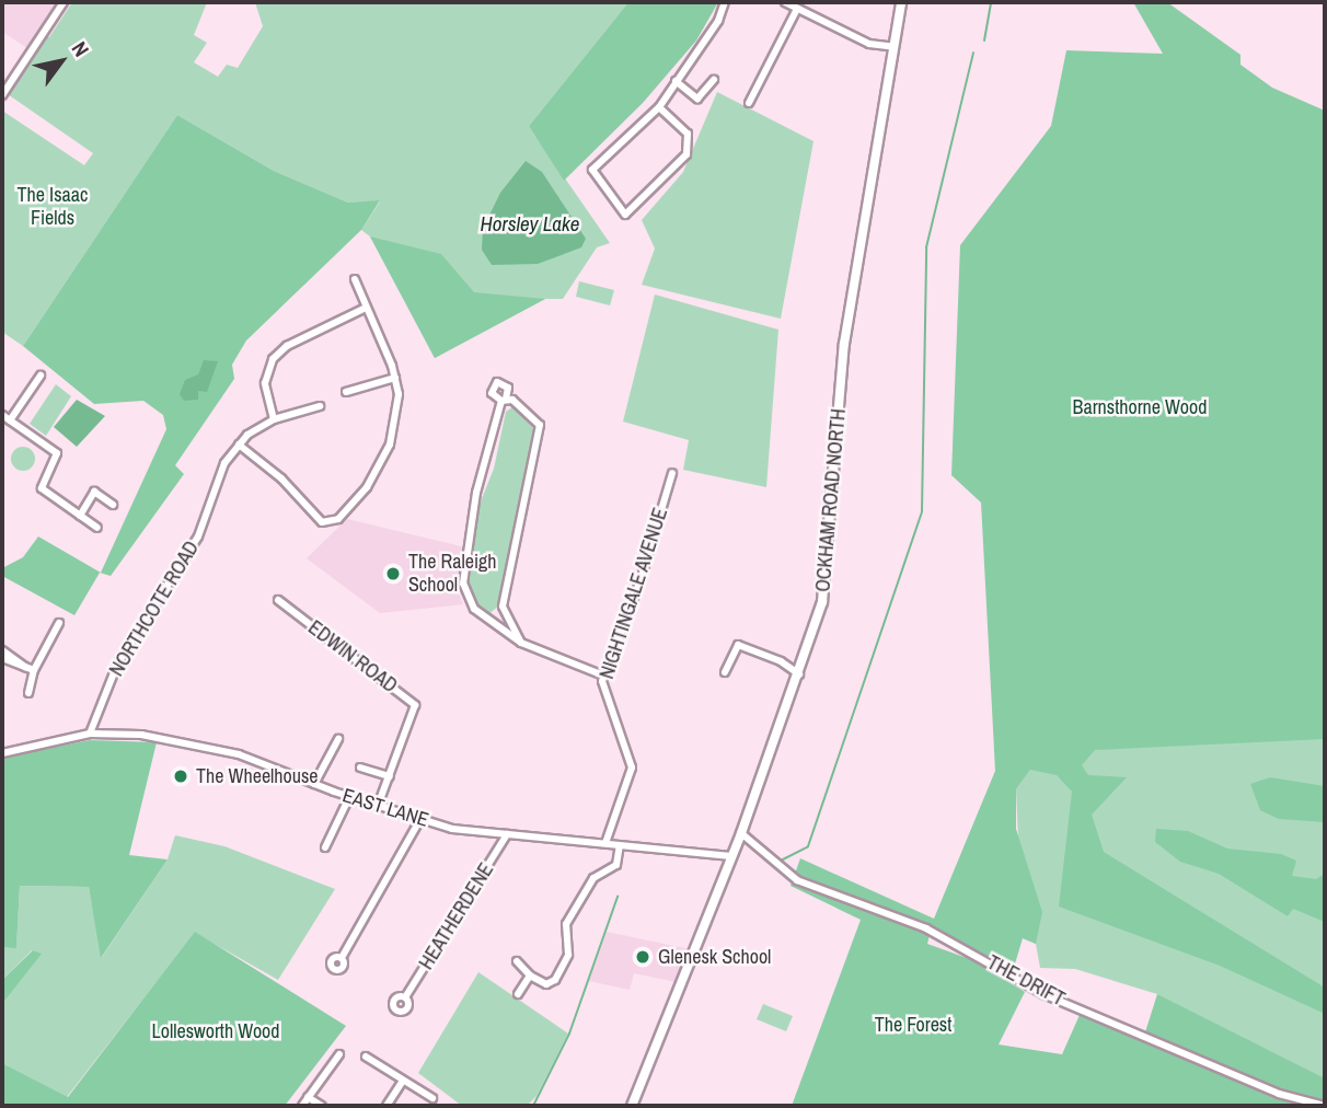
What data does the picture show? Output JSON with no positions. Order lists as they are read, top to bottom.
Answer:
{
  "streets": {
    "main road": ["OCKHAM ROAD NORTH"],
    "street": [
      "NIGHTINGALE AVENUE",
      "NORTHCOTE ROAD",
      "EDWIN ROAD",
      "EAST LANE",
      "HEATHERDENE",
      "THE DRIFT"
    ]
  },
  "crossings": [
    ["OCKHAM ROAD NORTH", "EAST LANE"],
    ["OCKHAM ROAD NORTH", "THE DRIFT"],
    ["NIGHTINGALE AVENUE", "EAST LANE"],
    ["NORTHCOTE ROAD", "EAST LANE"],
    ["EDWIN ROAD", "EAST LANE"],
    ["EAST LANE", "HEATHERDENE"]
  ],
  "water": ["Horsley Lake"],
  "parks": [
    "The Isaac Fields",
    "Barnsthorne Wood",
    "The Forest",
    "Lollesworth Wood"
  ],
  "places": ["The Raleigh School", "The Wheelhouse", "Glenesk School"],
  "north": "top right"
}
